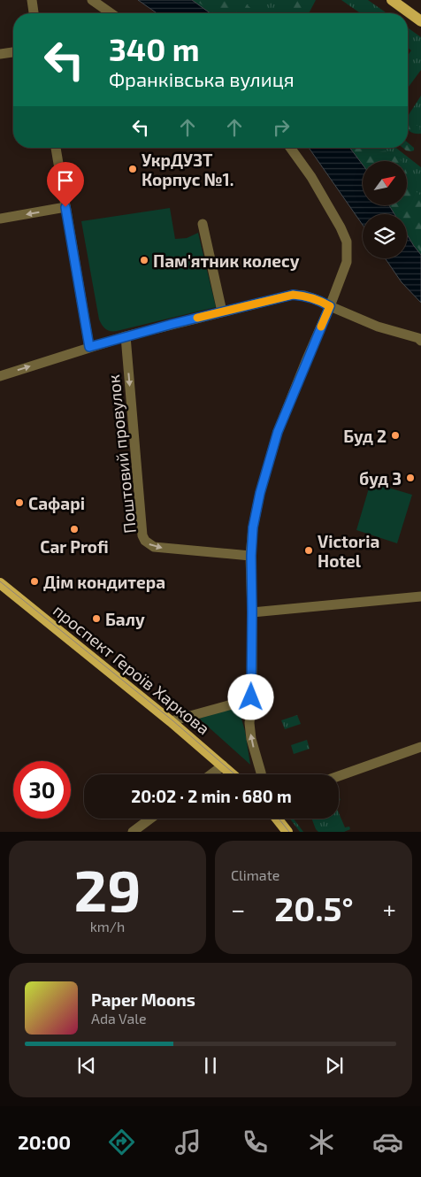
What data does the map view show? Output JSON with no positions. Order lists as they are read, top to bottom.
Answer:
{
  "streets": {
    "main road": ["проспект Героїв Харкова"],
    "street": ["Поштовий провулок"]
  },
  "one_way": ["Поштовий провулок"],
  "places": [
    "УкрДУЗТ Корпус №1.",
    "Пам'ятник колесу",
    "Буд 2",
    "буд 3",
    "Сафарі",
    "Car Profi",
    "Victoria Hotel",
    "Дім кондитера",
    "Балу"
  ],
  "north": "top right",
  "page": {
    "turn": ["340 m", "Франківська вулиця"],
    "limit": "30",
    "trip": "20:02 · 2 min · 680 m",
    "tile": [
      ["29", "km/h"],
      "Climate"
    ],
    "heat": ["−", "20.5°", "+"],
    "song": ["Paper Moons", "Ada Vale"],
    "tabs": "20:00"
  }
}
